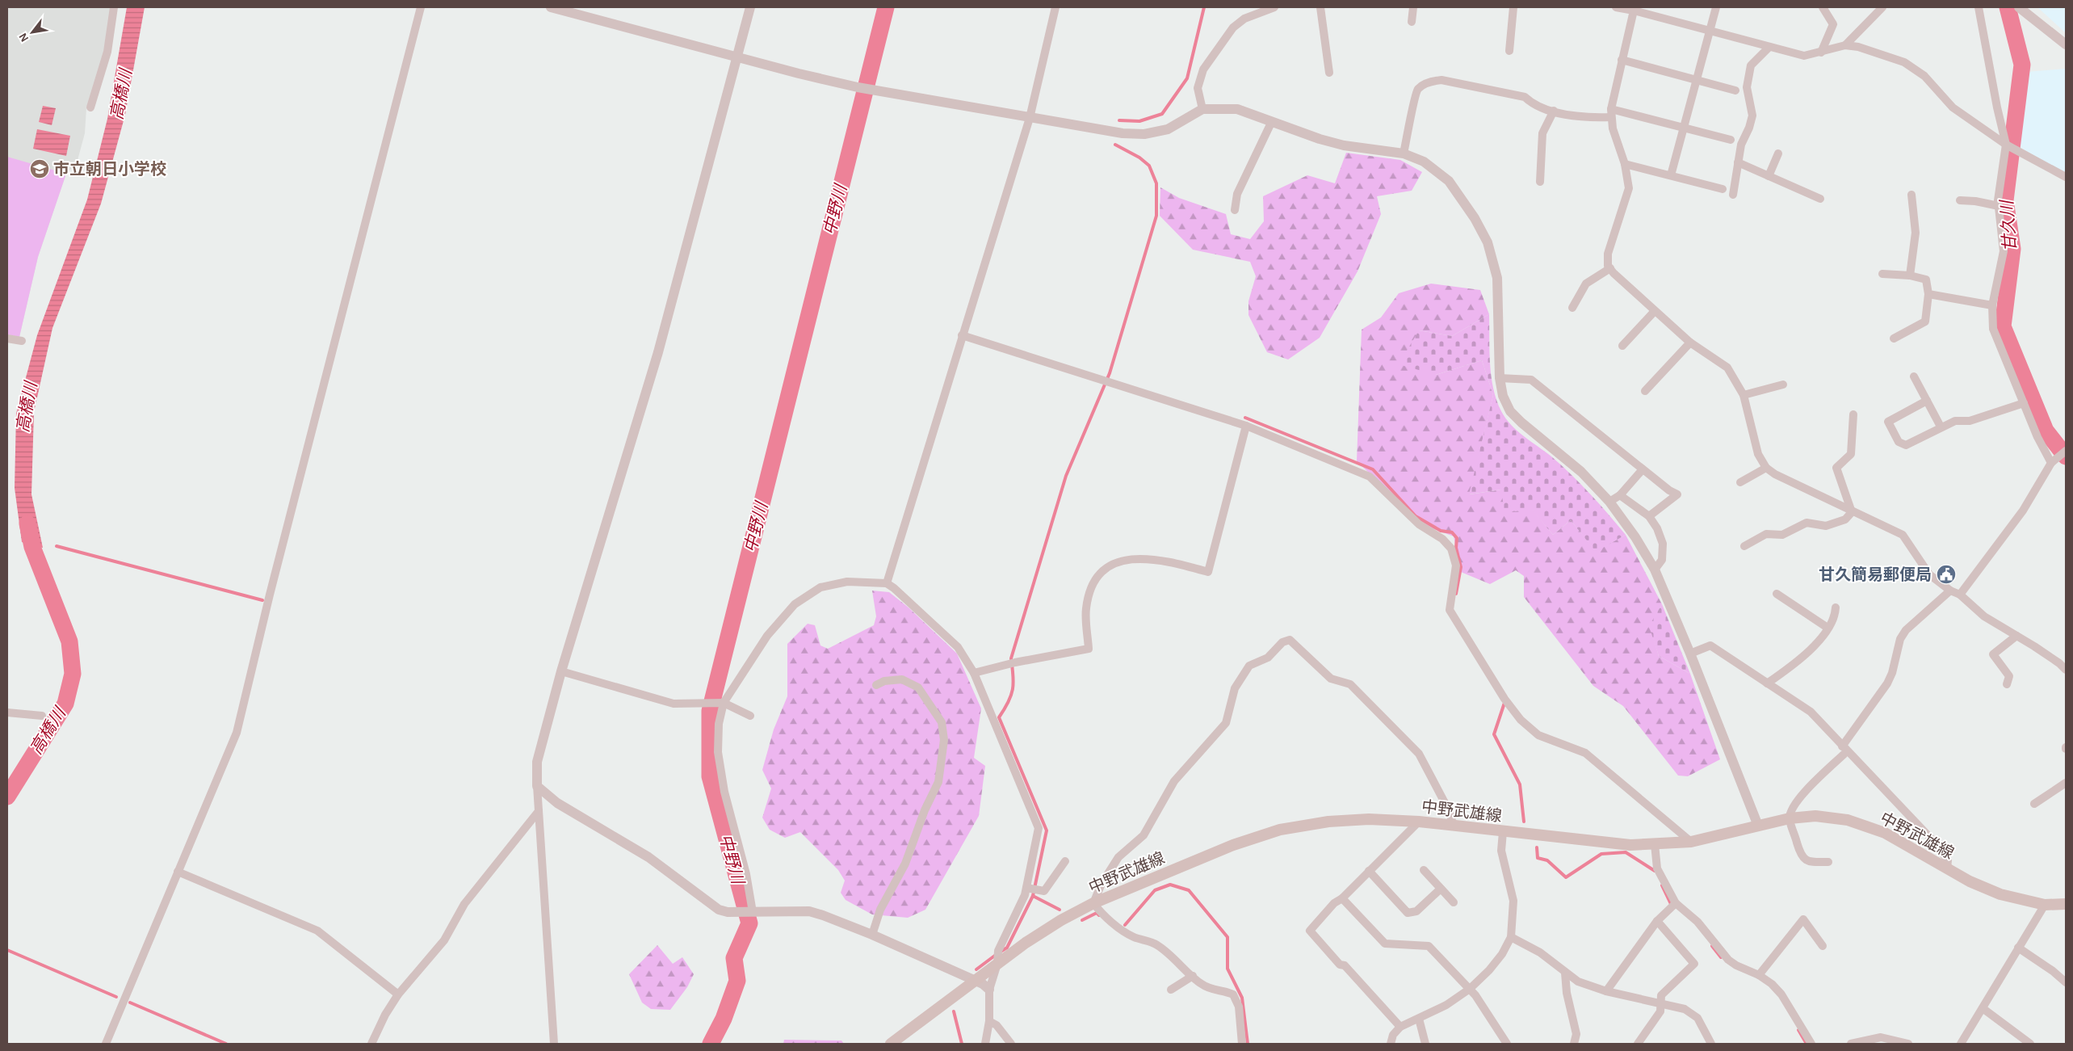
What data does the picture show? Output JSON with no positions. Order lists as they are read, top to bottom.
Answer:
{
  "streets": {
    "main road": ["中野武雄線"]
  },
  "water": ["高橋川", "中野川", "甘久川"],
  "places": {
    "school or university": ["市立朝日小学校"],
    "public building": ["甘久簡易郵便局"]
  },
  "north": "bottom left"
}
